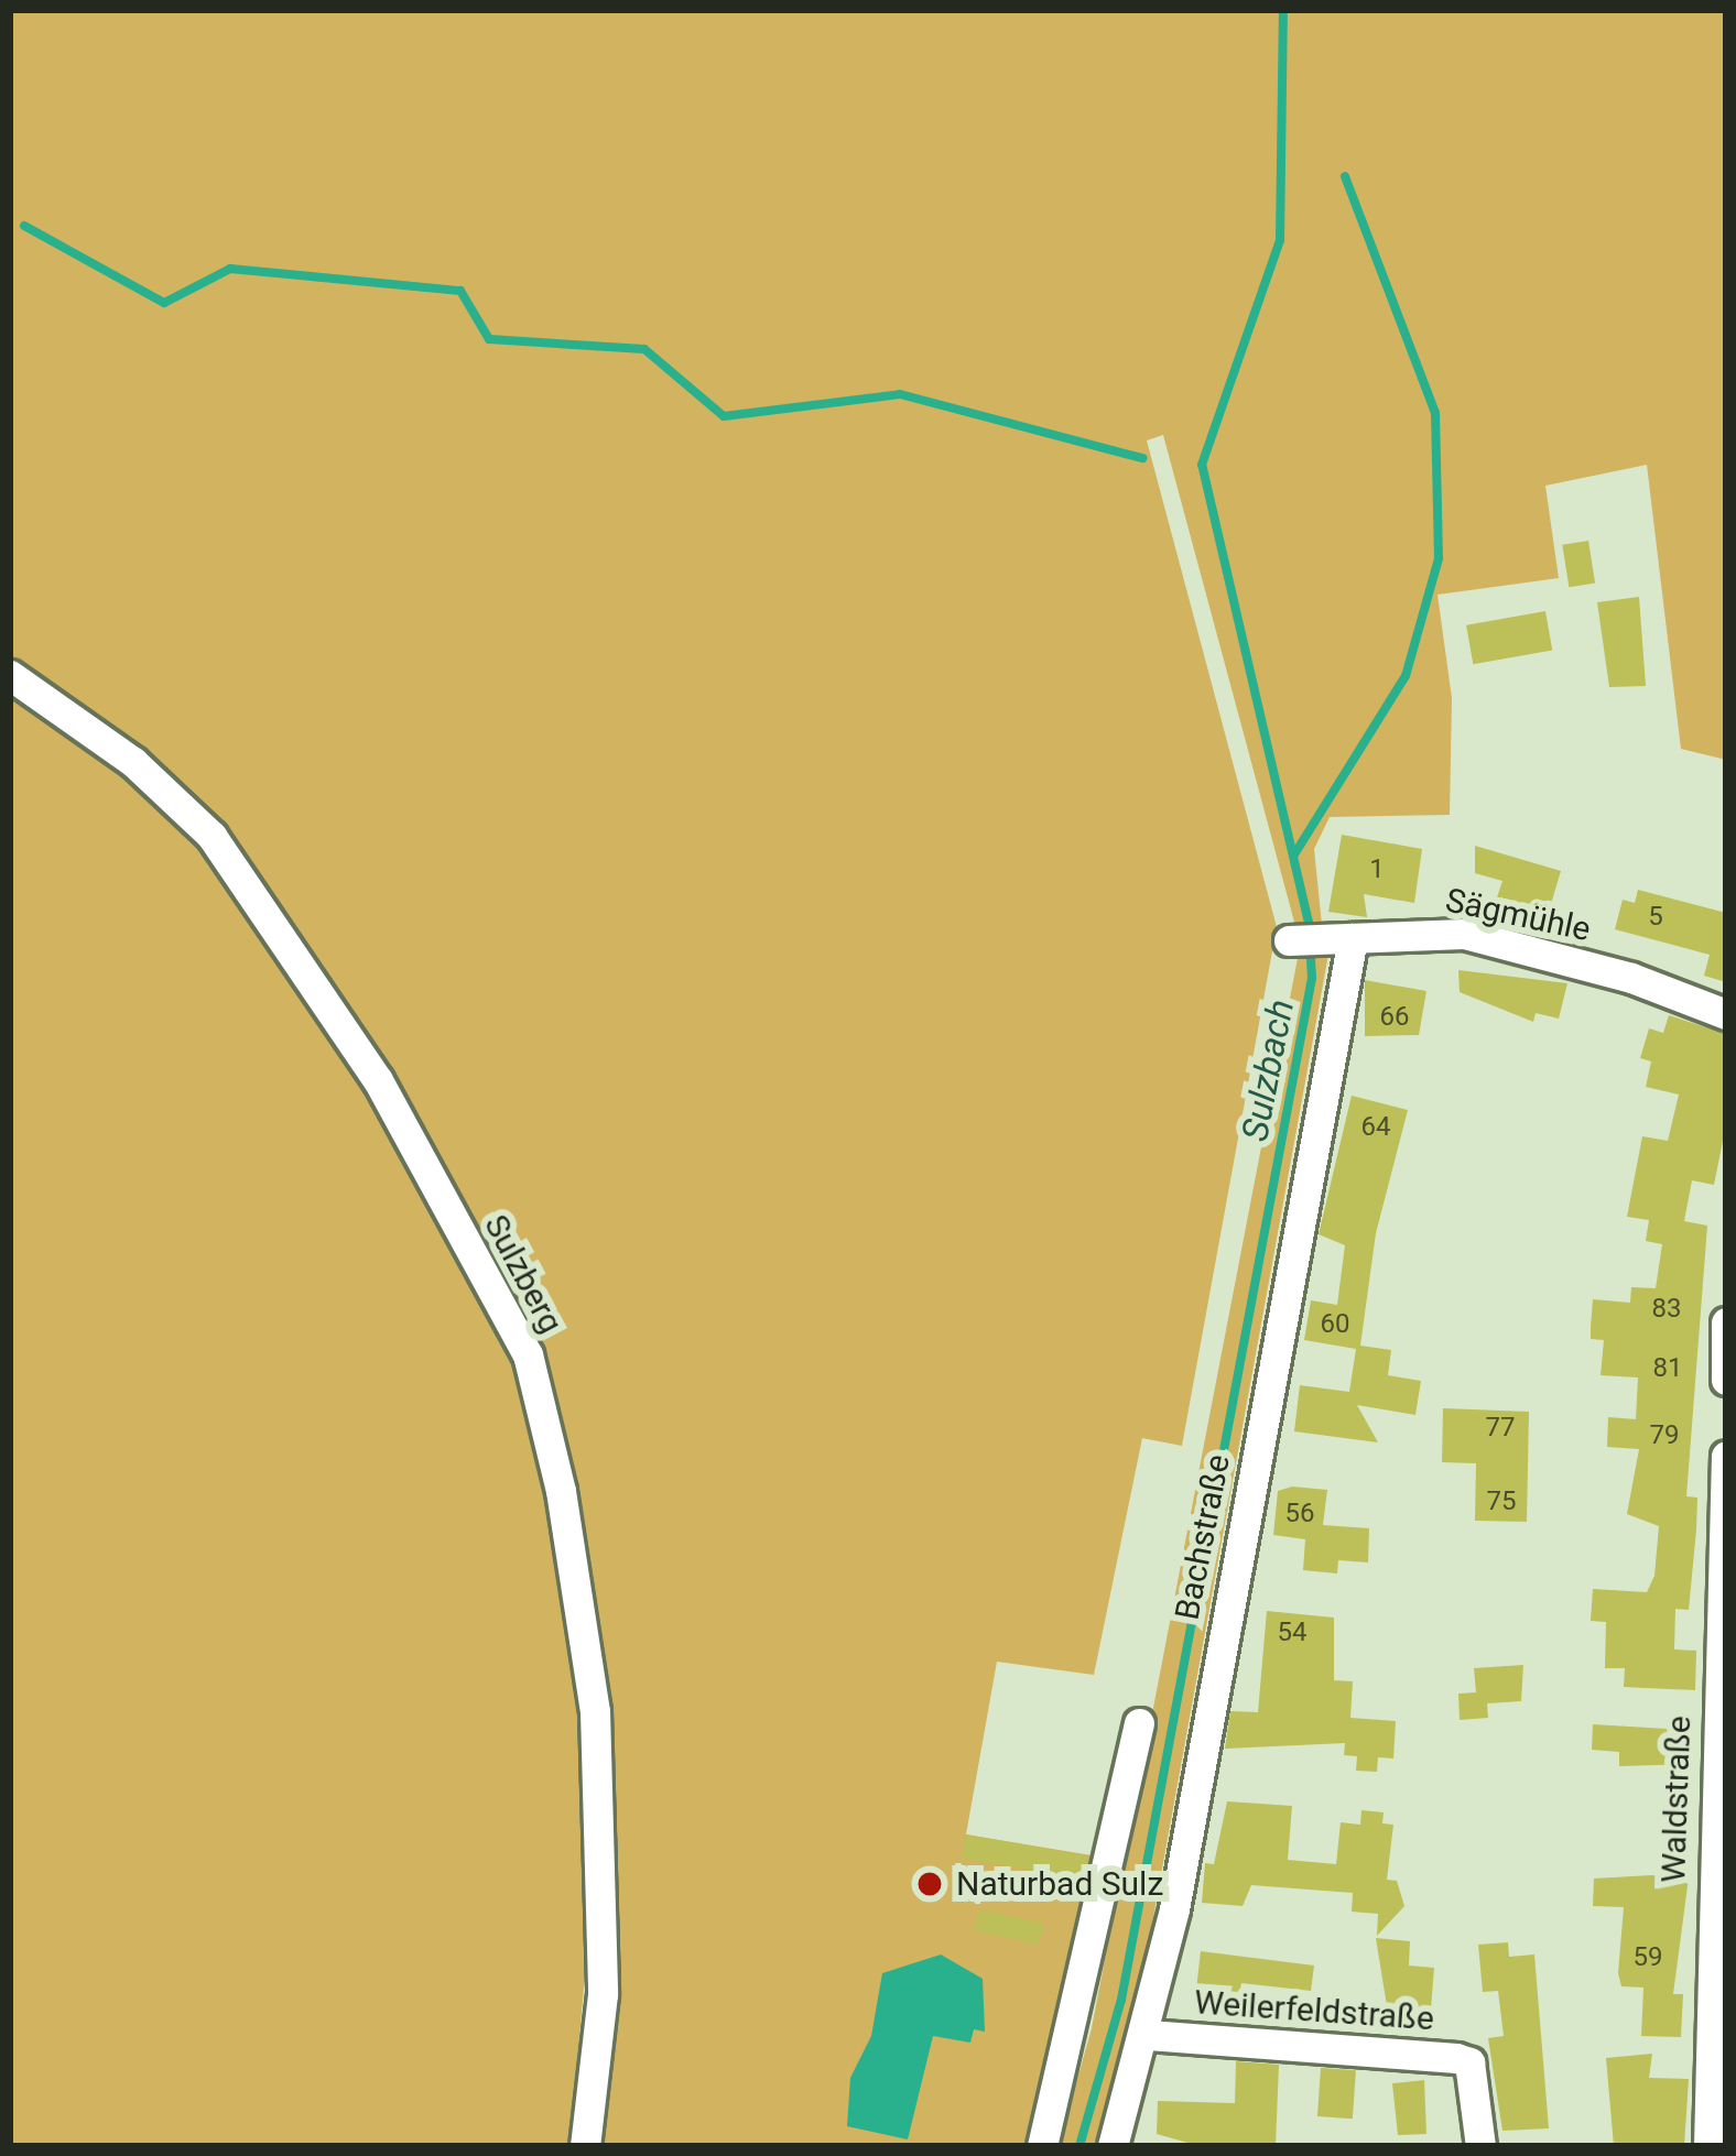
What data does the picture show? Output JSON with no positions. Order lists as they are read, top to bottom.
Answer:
{
  "streets": {
    "street": [
      "Sägmühle",
      "Sulzberg",
      "Bachstraße",
      "Waldstraße",
      "Weilerfeldstraße"
    ]
  },
  "crossings": [
    ["Sägmühle", "Bachstraße"],
    ["Bachstraße", "Weilerfeldstraße"]
  ],
  "water": ["Sulzbach"],
  "places": ["Naturbad Sulz"],
  "house_numbers": [
    "1",
    "5",
    "66",
    "64",
    "83",
    "60",
    "81",
    "77",
    "79",
    "75",
    "56",
    "54",
    "59"
  ]
}
